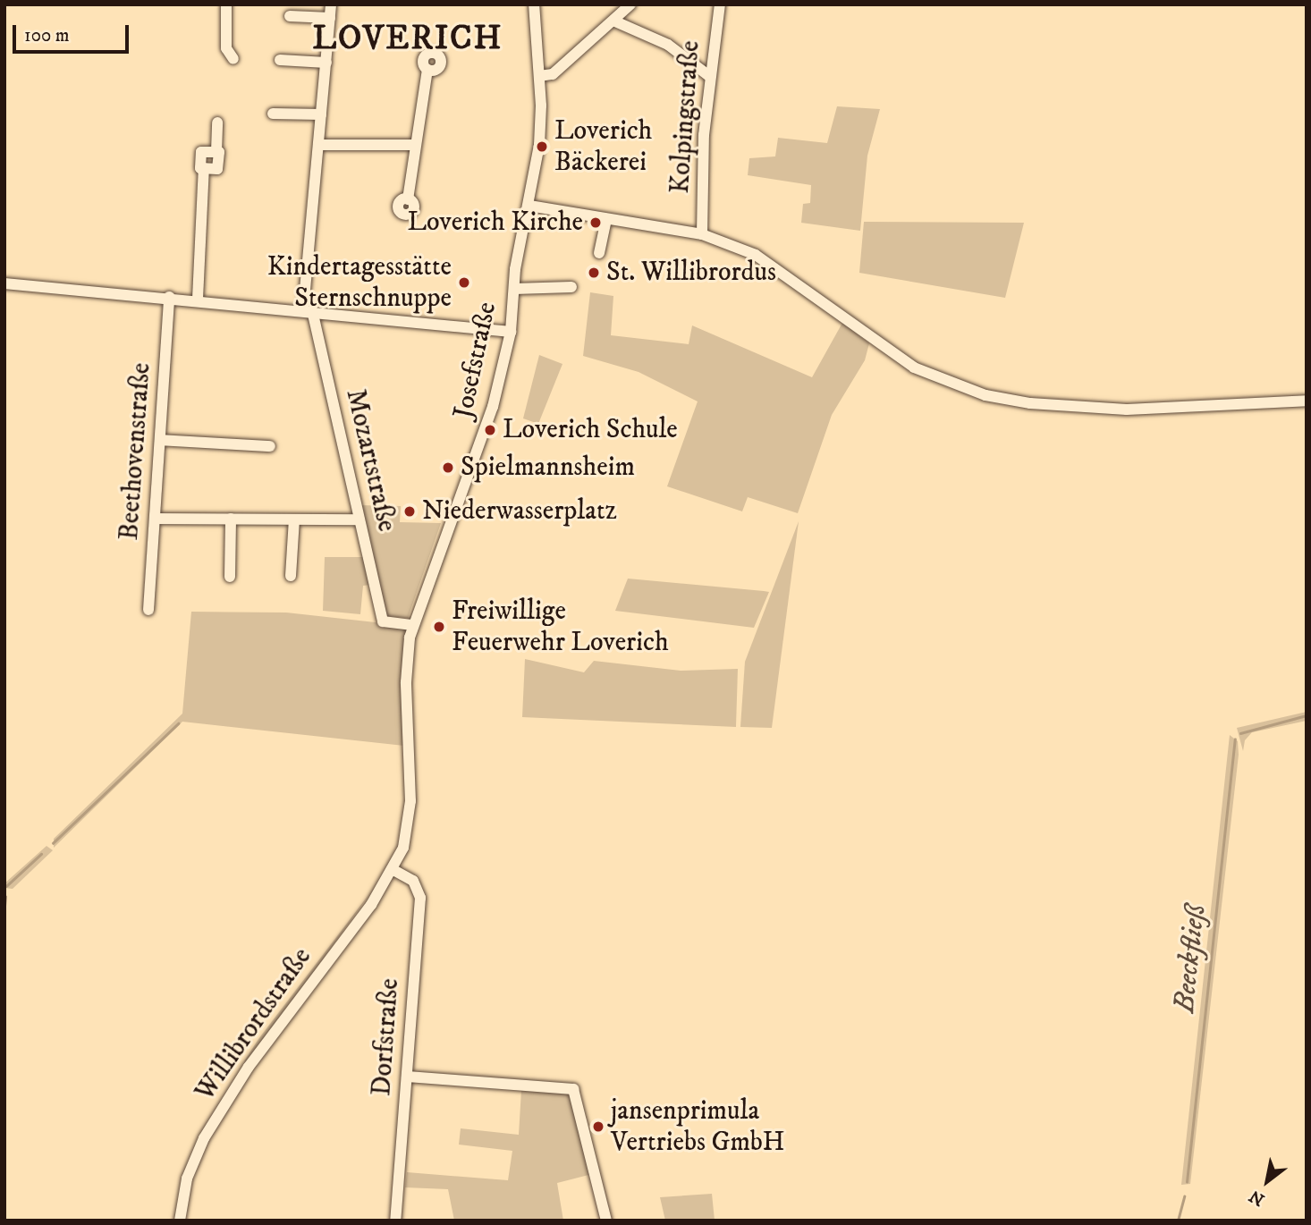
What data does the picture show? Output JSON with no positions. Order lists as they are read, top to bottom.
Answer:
{
  "streets": {
    "street": [
      "Kolpingstraße",
      "Josefstraße",
      "Beethovenstraße",
      "Mozartstraße",
      "Willibrordstraße",
      "Dorfstraße"
    ]
  },
  "crossings": [
    ["Josefstraße", "Mozartstraße"],
    ["Josefstraße", "Willibrordstraße"],
    ["Willibrordstraße", "Dorfstraße"]
  ],
  "districts": ["LOVERICH"],
  "water": ["Beeckfließ"],
  "places": [
    "Loverich Bäckerei",
    "Loverich Kirche",
    "St. Willibrordus",
    "Kindertagesstätte Sternschnuppe",
    "Loverich Schule",
    "Spielmannsheim",
    "Niederwasserplatz",
    "Freiwillige Feuerwehr Loverich",
    "jansenprimula Vertriebs GmbH"
  ],
  "scale_bar": "100 m",
  "north": "bottom left"
}
